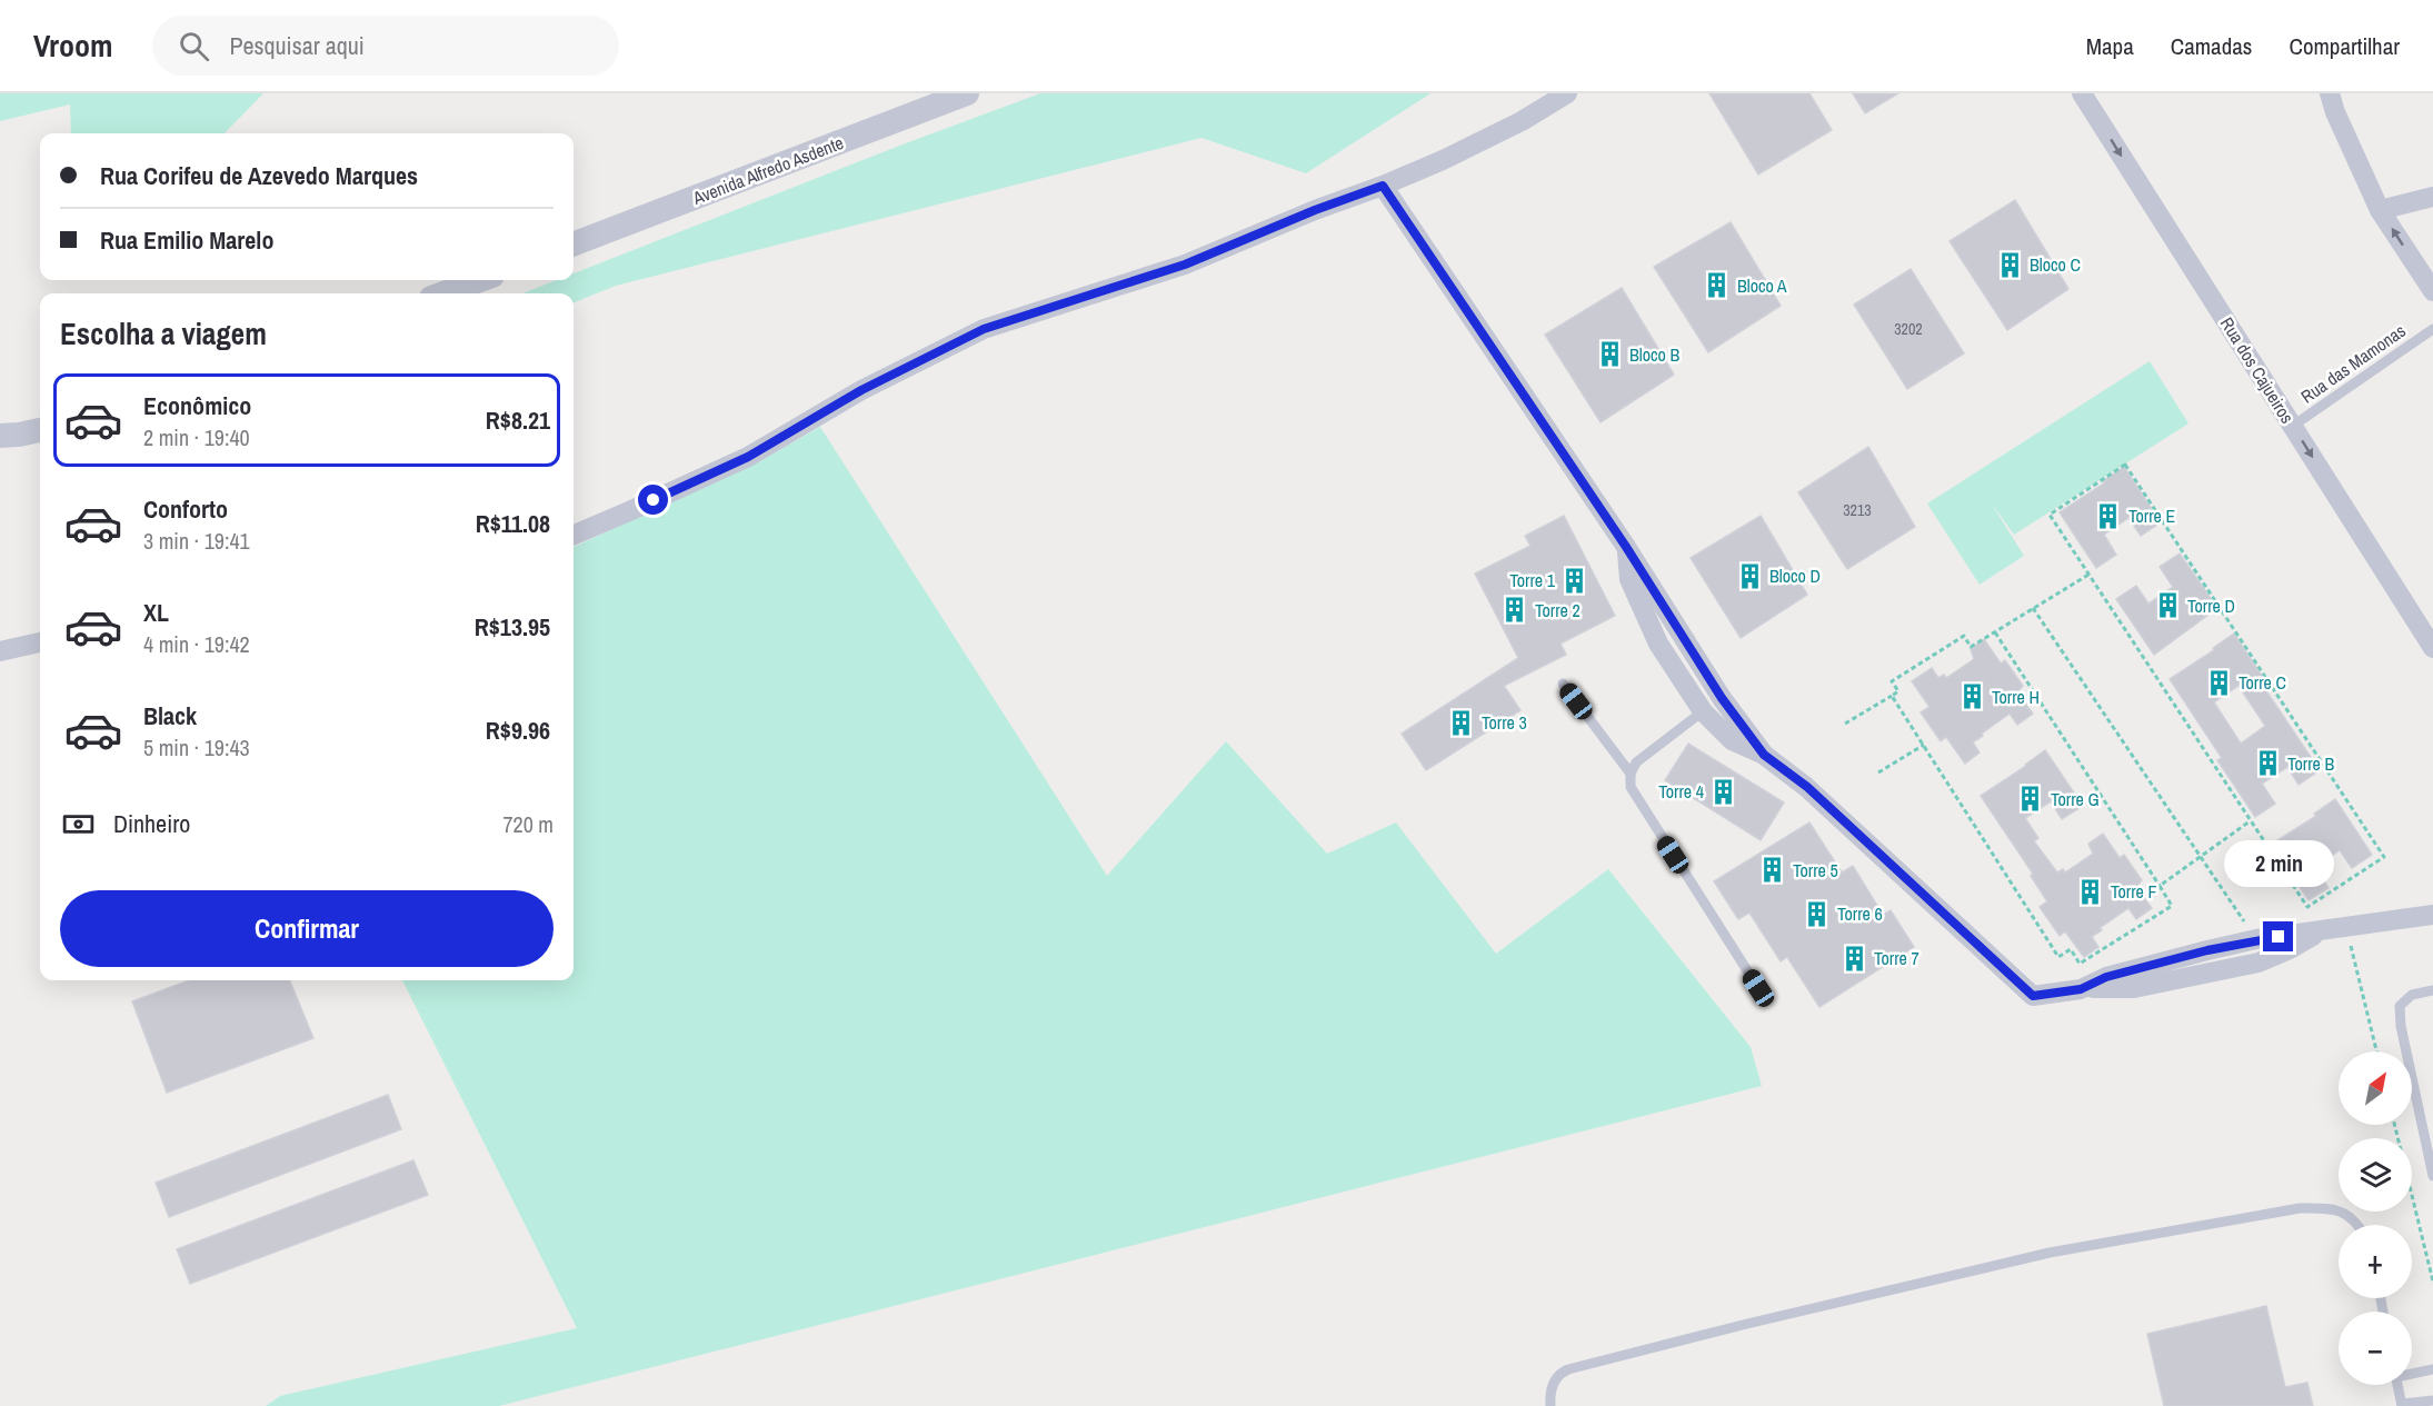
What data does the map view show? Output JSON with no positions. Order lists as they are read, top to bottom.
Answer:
{
  "streets": {
    "street": ["Avenida Alfredo Asdente", "Rua dos Cajueiros"],
    "lane": ["Rua das Mamonas"]
  },
  "crossings": [
    ["Rua das Mamonas", "Rua dos Cajueiros"]
  ],
  "one_way": ["Rua dos Cajueiros"],
  "places": {
    "building": [
      "Bloco C",
      "Bloco A",
      "Bloco B",
      "Torre E",
      "Bloco D",
      "Torre 1",
      "Torre D",
      "Torre 2",
      "Torre C",
      "Torre H",
      "Torre 3",
      "Torre B",
      "Torre 4",
      "Torre G",
      "Torre 5",
      "Torre F",
      "Torre 6",
      "Torre 7"
    ]
  },
  "house_numbers": ["3202", "3213"],
  "north": "top right",
  "page": {
    "header": "Vroom",
    "search": "Pesquisar aqui",
    "nav": ["Mapa", "Camadas", "Compartilhar"],
    "banner": ["Rua Corifeu de Azevedo Marques", "Rua Emilio Marelo"],
    "heading": "Escolha a viagem",
    "list": [
      {
        "name": "Econômico",
        "note": "2 min · 19:40",
        "value": "R$8.21"
      },
      {
        "name": "Conforto",
        "note": "3 min · 19:41",
        "value": "R$11.08"
      },
      {
        "name": "XL",
        "note": "4 min · 19:42",
        "value": "R$13.95"
      },
      {
        "name": "Black",
        "note": "5 min · 19:43",
        "value": "R$9.96"
      }
    ],
    "pay": ["Dinheiro", "720 m"],
    "bubble": "2 min",
    "buttons": "Confirmar",
    "map_buttons": ["+", "−"]
  }
}
